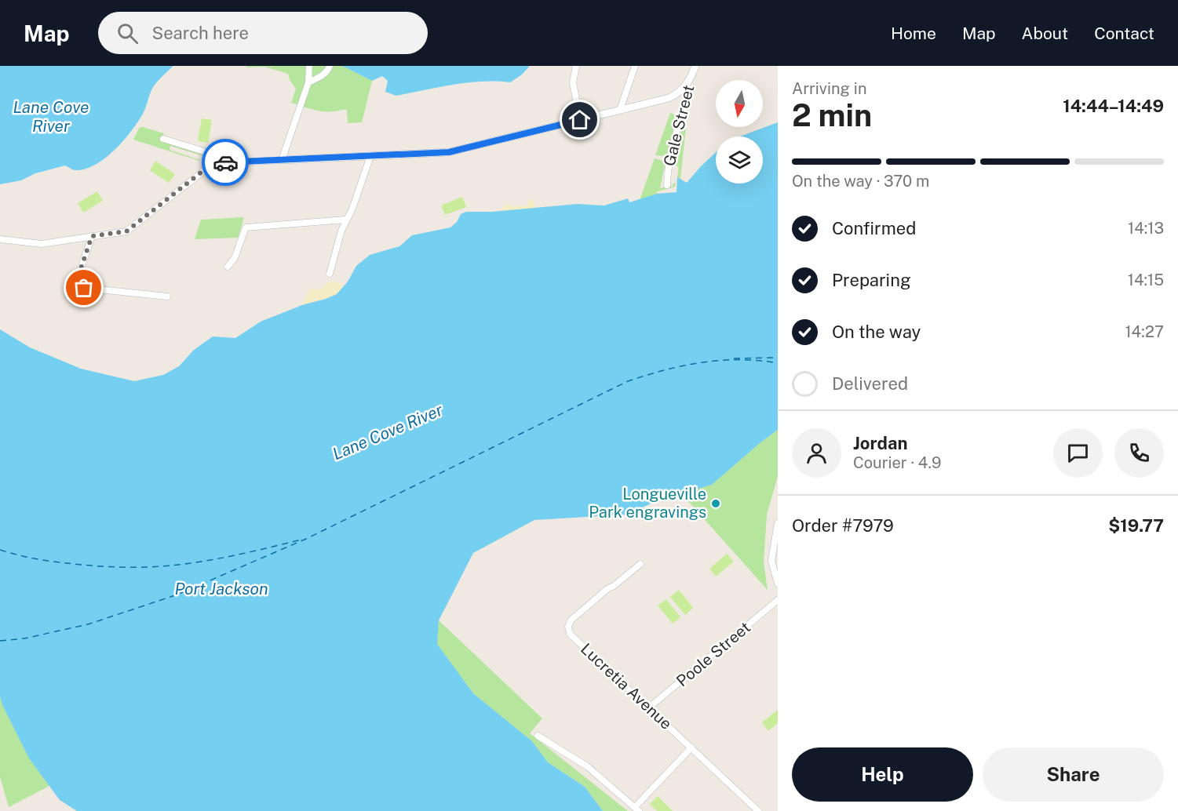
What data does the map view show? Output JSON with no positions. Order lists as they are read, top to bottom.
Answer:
{
  "streets": {
    "street": ["Gale Street", "Poole Street", "Lucretia Avenue"]
  },
  "crossings": [
    ["Poole Street", "Lucretia Avenue"]
  ],
  "water": ["Lane Cove River", "Port Jackson"],
  "places": ["Longueville Park engravings"],
  "north": "bottom",
  "page": {
    "header": "Map",
    "search": "Search here",
    "nav": [
      "Home",
      "Map",
      "About",
      "Contact"
    ],
    "heading": ["2 min", "Arriving in", "14:44–14:49"],
    "panel": [
      "Jordan",
      "Courier · 4.9",
      "Order #7979",
      "$19.77"
    ],
    "bar": "On the way · 370 m",
    "list": [
      ["Confirmed", "14:13"],
      ["Preparing", "14:15"],
      ["On the way", "14:27"],
      "Delivered"
    ],
    "buttons": ["Help", "Share"]
  }
}
